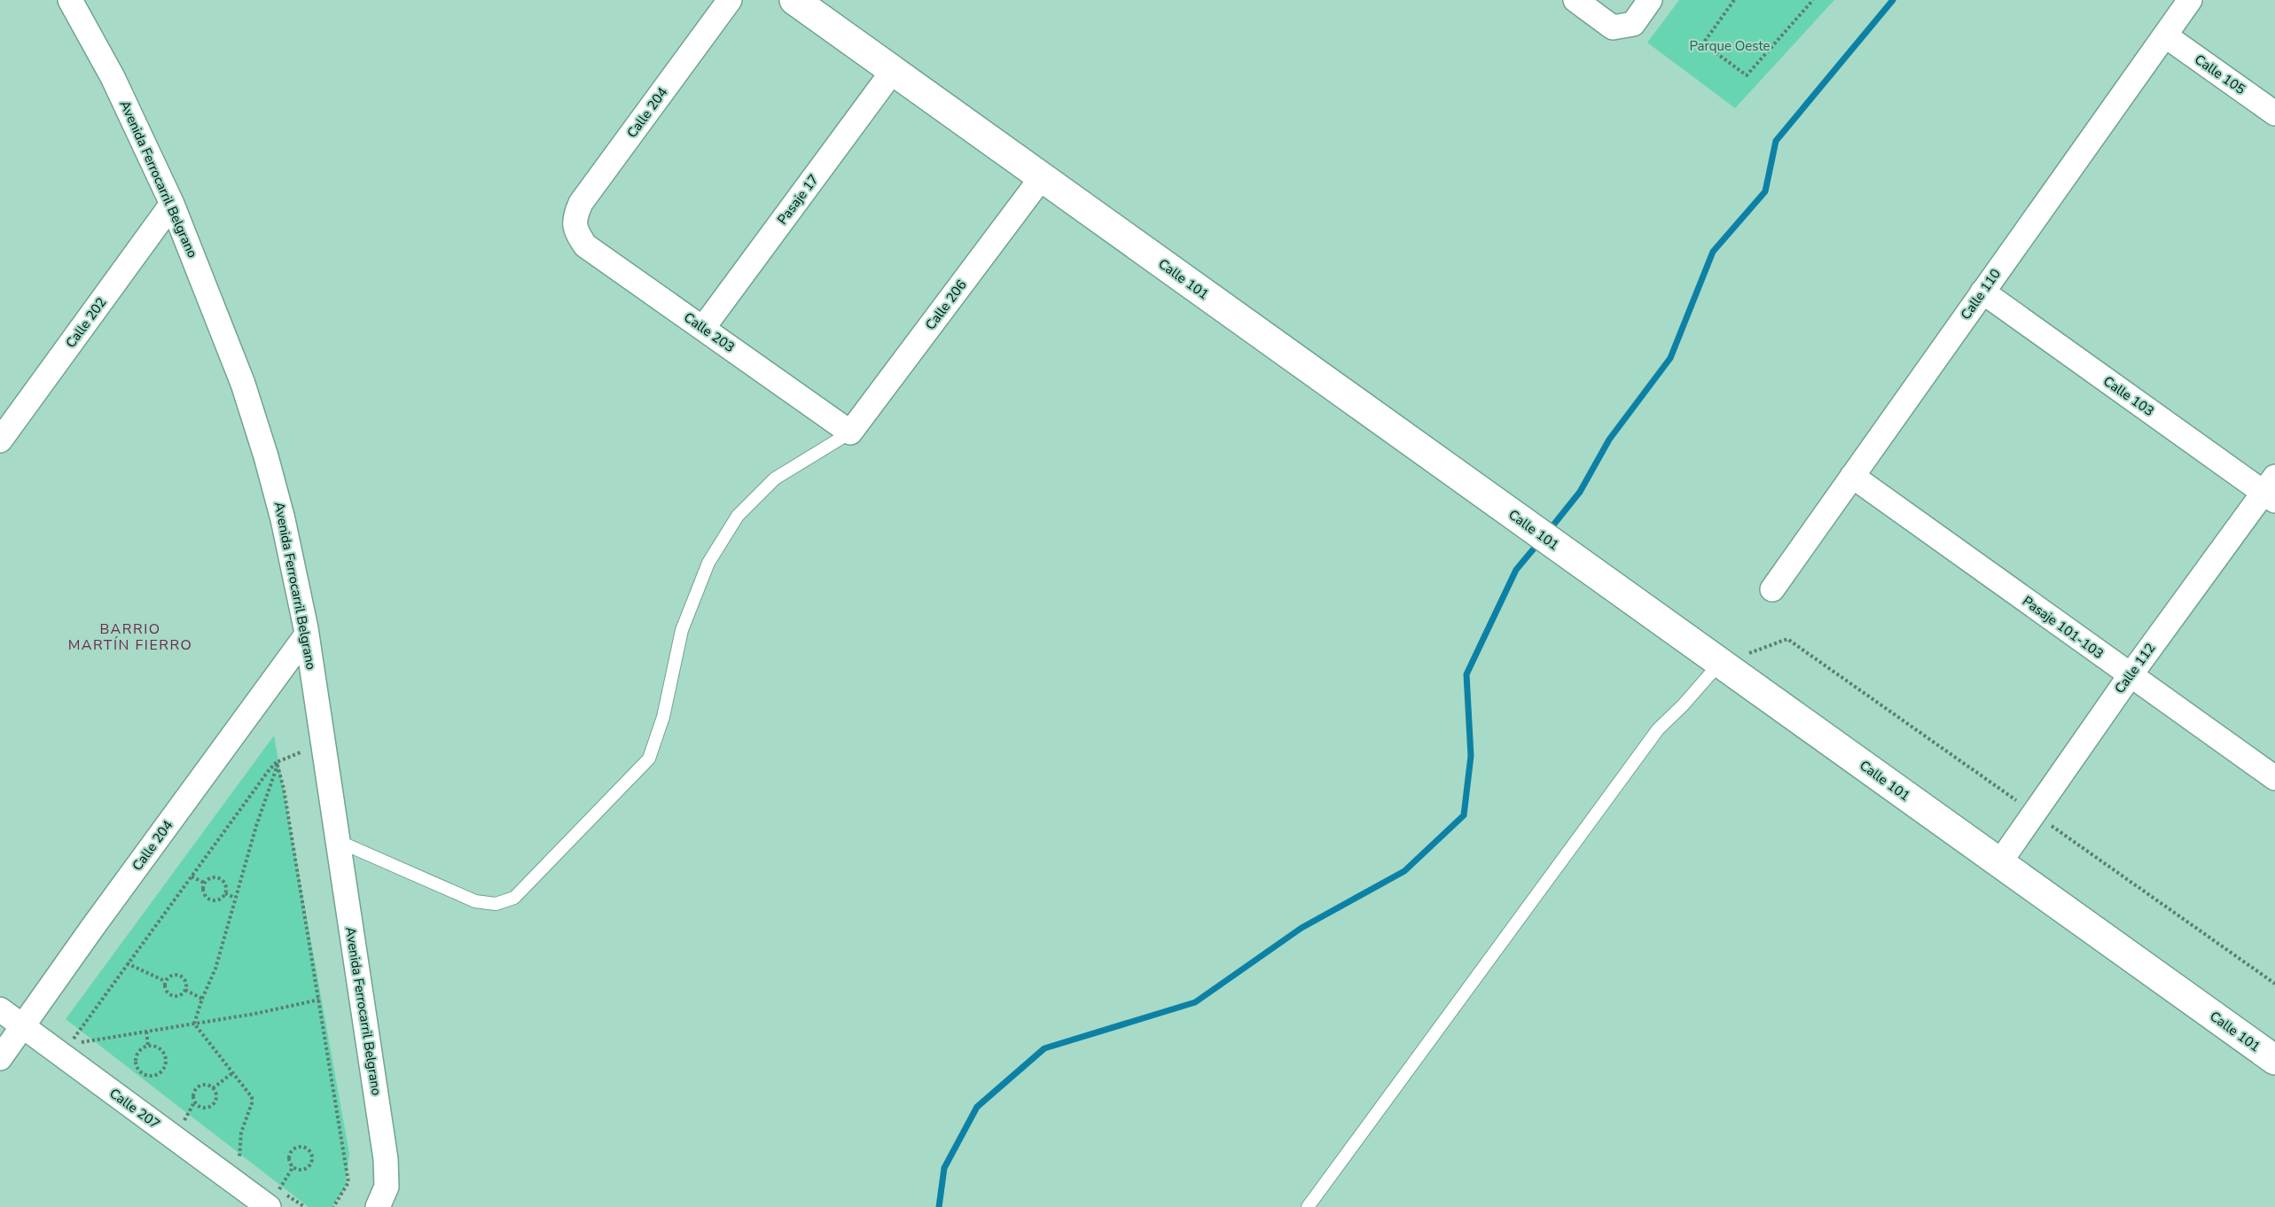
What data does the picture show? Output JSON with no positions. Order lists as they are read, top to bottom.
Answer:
{
  "streets": {
    "street": [
      "Calle 105",
      "Calle 204",
      "Avenida Ferrocarril Belgrano",
      "Pasaje 17",
      "Calle 101",
      "Calle 110",
      "Calle 206",
      "Calle 202",
      "Calle 203",
      "Calle 103",
      "Pasaje 101-103",
      "Calle 112",
      "Calle 207"
    ]
  },
  "crossings": [
    ["Calle 105", "Calle 110"],
    ["Calle 204", "Avenida Ferrocarril Belgrano"],
    ["Calle 204", "Calle 203"],
    ["Calle 204", "Calle 207"],
    ["Avenida Ferrocarril Belgrano", "Calle 202"],
    ["Pasaje 17", "Calle 101"],
    ["Pasaje 17", "Calle 203"],
    ["Calle 101", "Calle 206"],
    ["Calle 101", "Calle 112"],
    ["Calle 110", "Calle 103"],
    ["Calle 110", "Pasaje 101-103"],
    ["Calle 206", "Calle 203"],
    ["Calle 103", "Calle 112"],
    ["Pasaje 101-103", "Calle 112"]
  ],
  "districts": ["BARRIO MARTÍN FIERRO"],
  "parks": ["Parque Oeste"]
}
